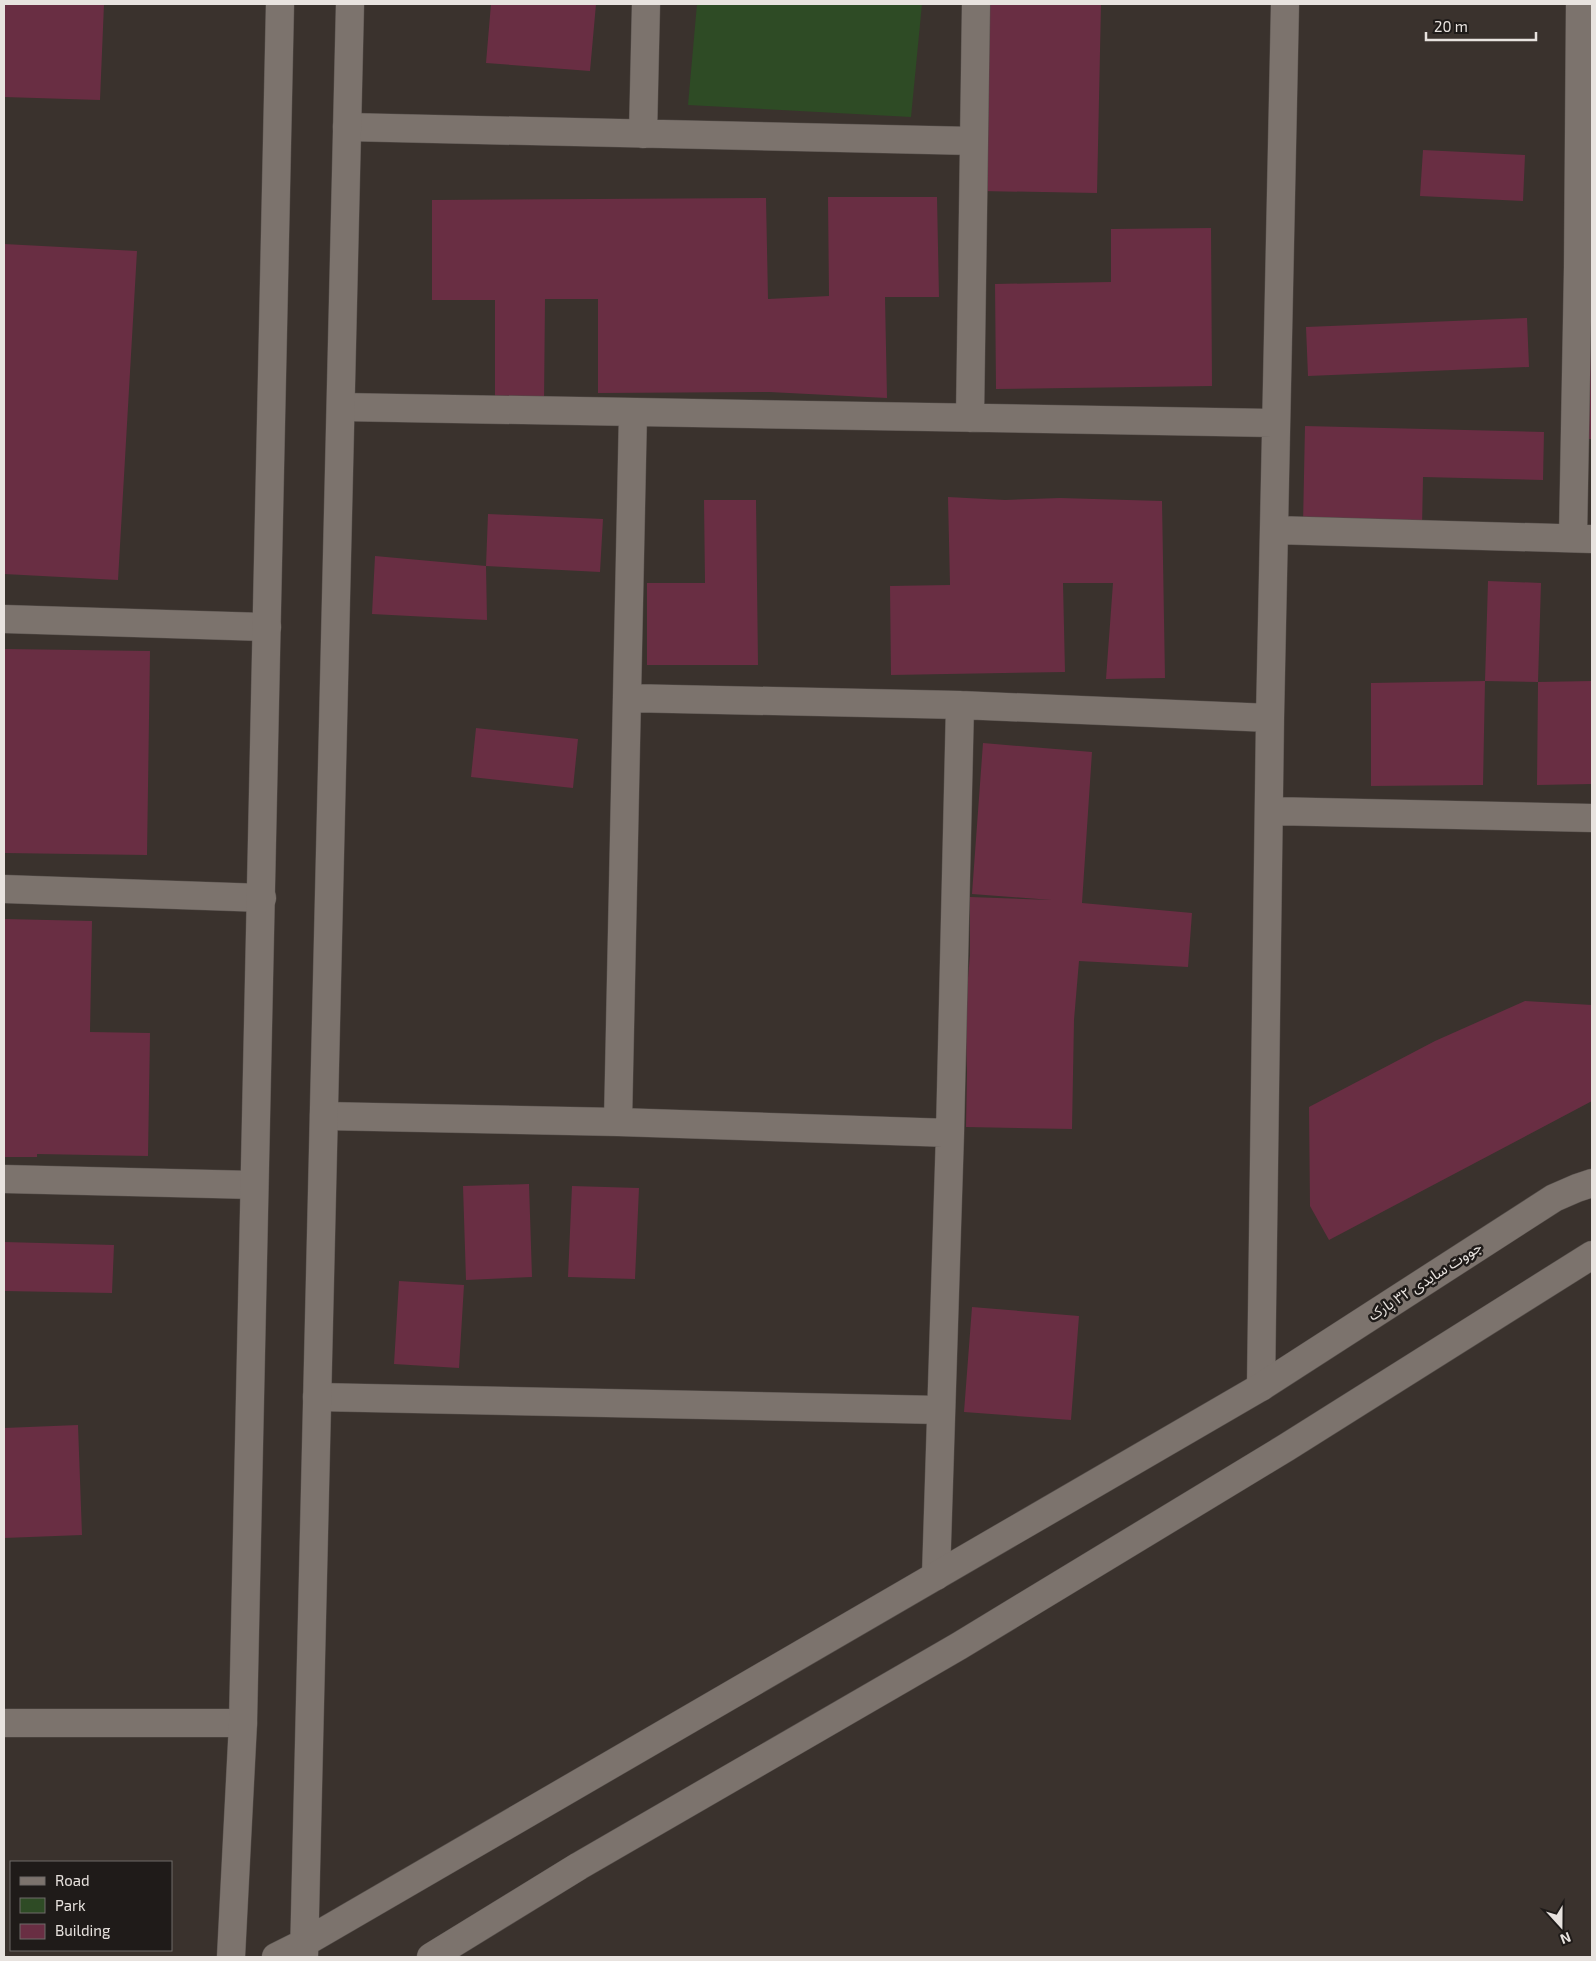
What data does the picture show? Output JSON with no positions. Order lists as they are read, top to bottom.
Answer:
{
  "streets": {
    "street": ["جووت سایدی ٣٢ پارک"]
  },
  "legend": ["Road", "Park", "Building"],
  "scale_bar": "20 m",
  "north": "bottom"
}
